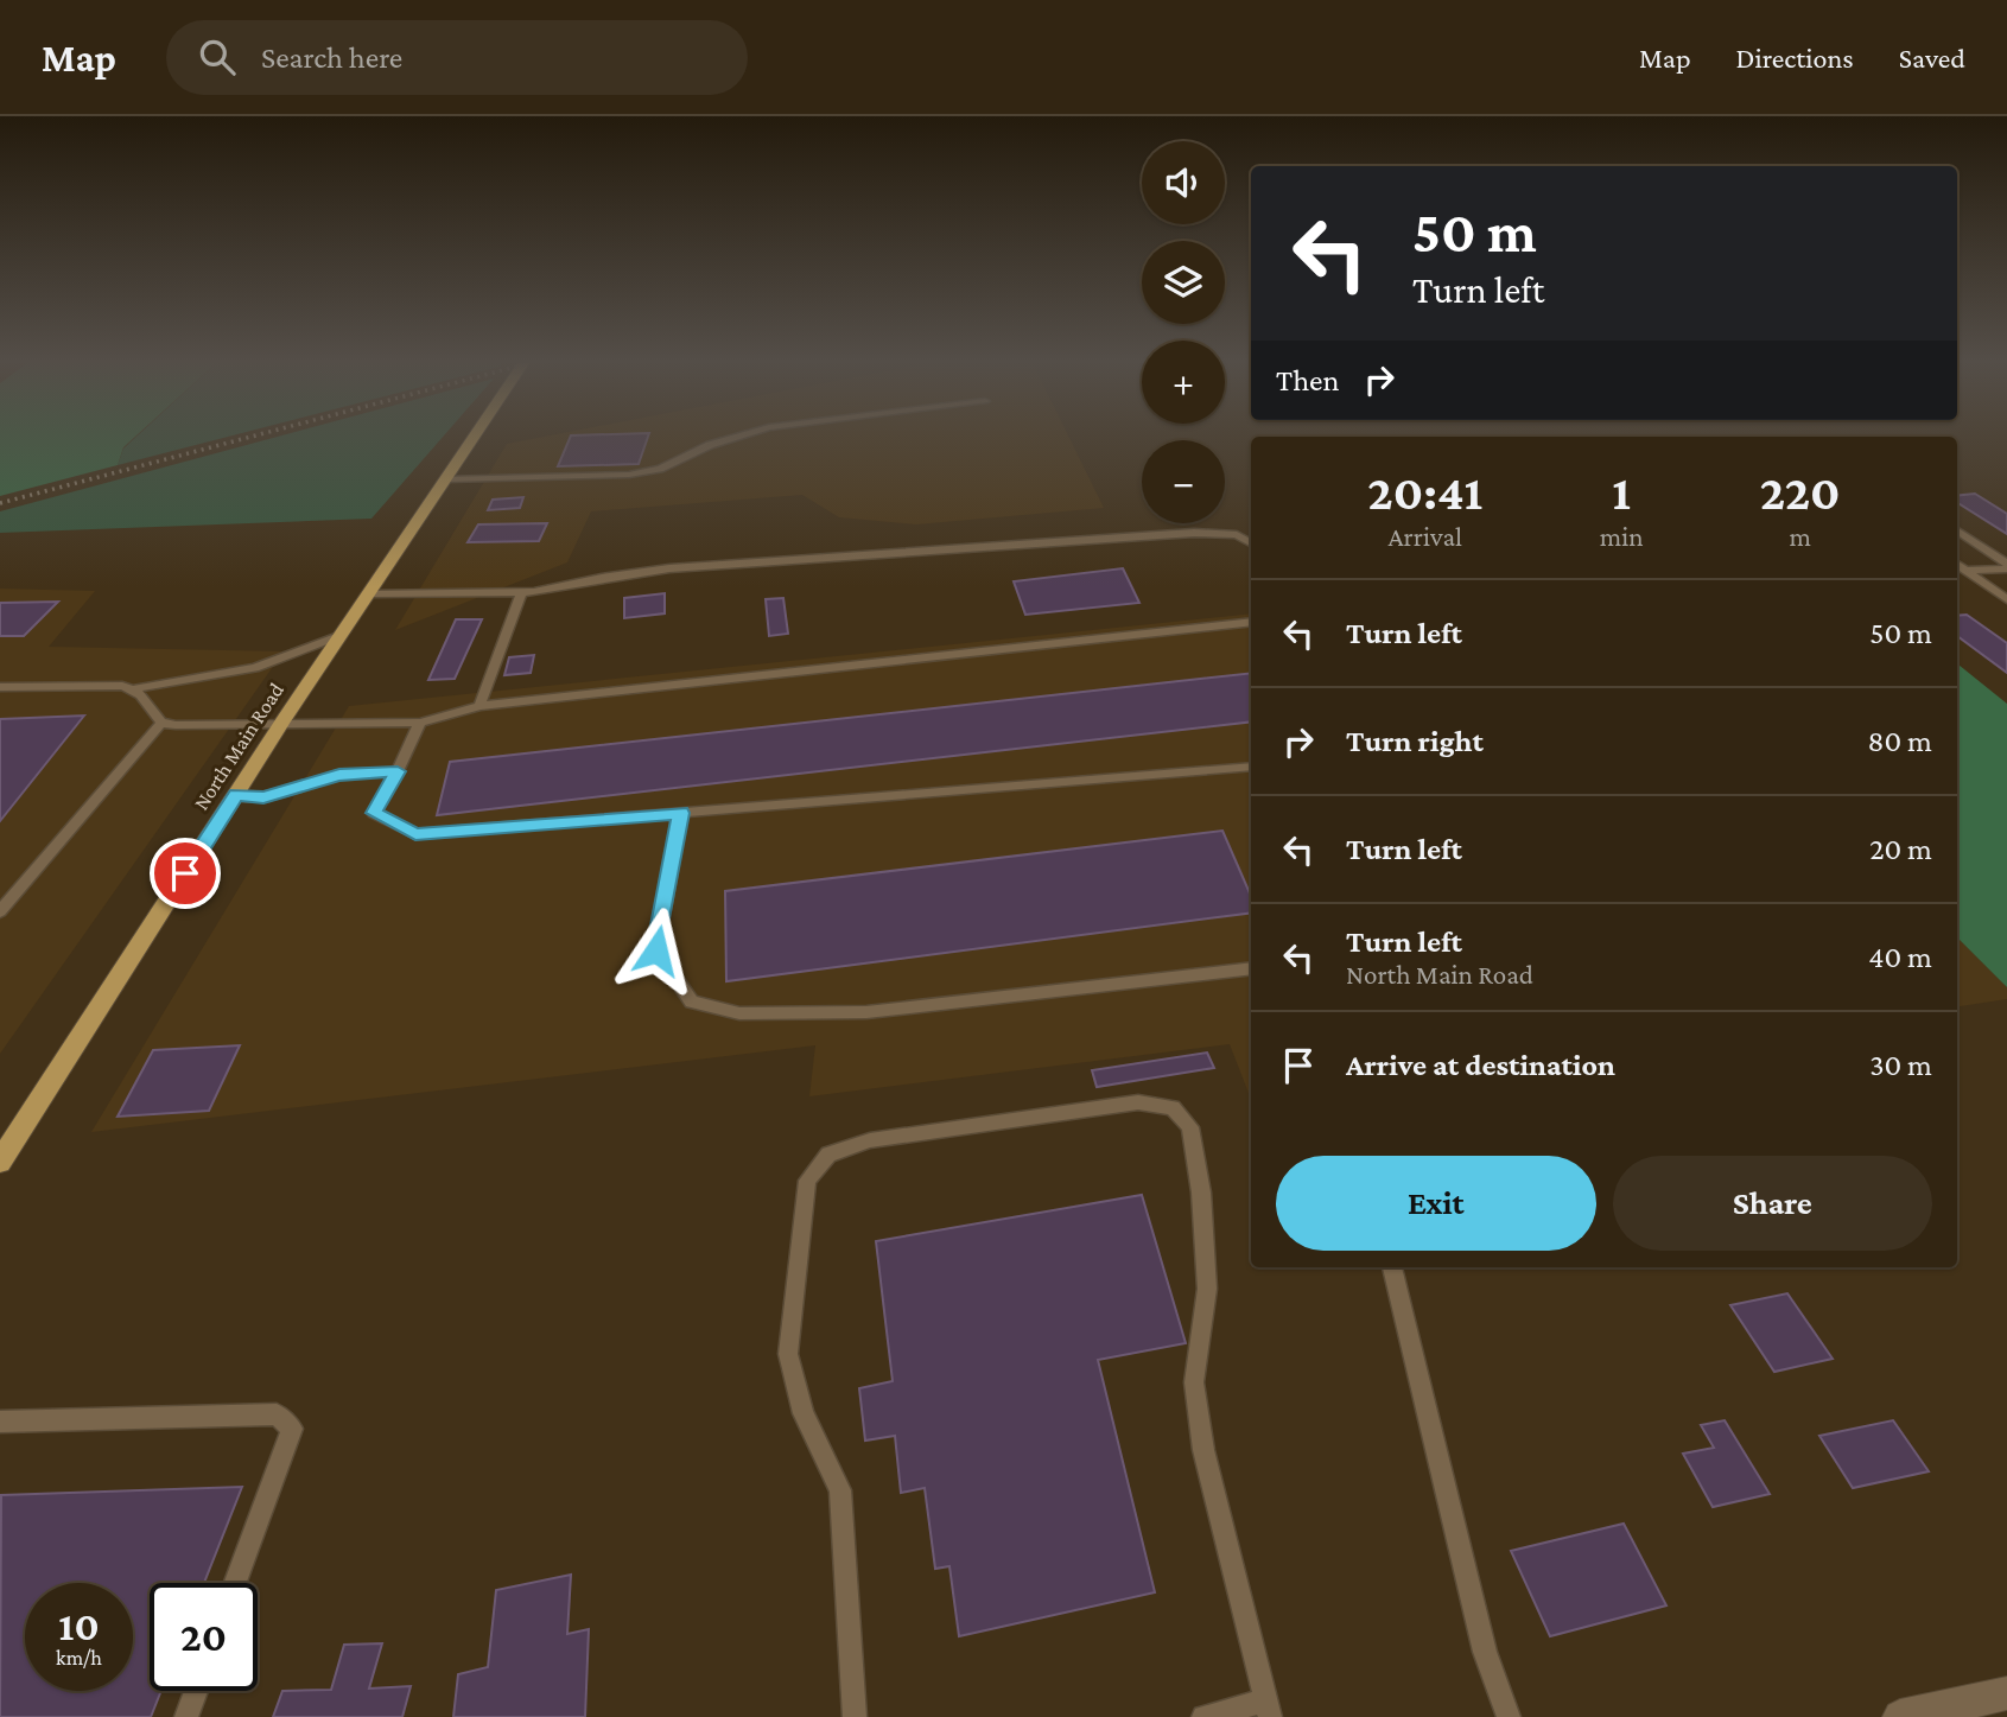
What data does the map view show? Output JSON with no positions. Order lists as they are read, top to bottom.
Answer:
{
  "streets": {
    "main road": ["North Main Road"]
  },
  "page": {
    "header": "Map",
    "search": "Search here",
    "nav": ["Map", "Directions", "Saved"],
    "map_buttons": ["+", "−"],
    "turn": ["50 m", "Turn left"],
    "then": "Then",
    "eta": [
      "20:41",
      "Arrival",
      "1",
      "min",
      "220",
      "m"
    ],
    "list": [
      {
        "name": "Turn left",
        "value": "50 m"
      },
      {
        "name": "Turn right",
        "value": "80 m"
      },
      {
        "name": "Turn left",
        "value": "20 m"
      },
      {
        "name": "Turn left",
        "note": "North Main Road",
        "value": "40 m"
      },
      {
        "name": "Arrive at destination",
        "value": "30 m"
      }
    ],
    "buttons": ["Exit", "Share"],
    "speed": "10 km/h",
    "limit": "20"
  }
}
